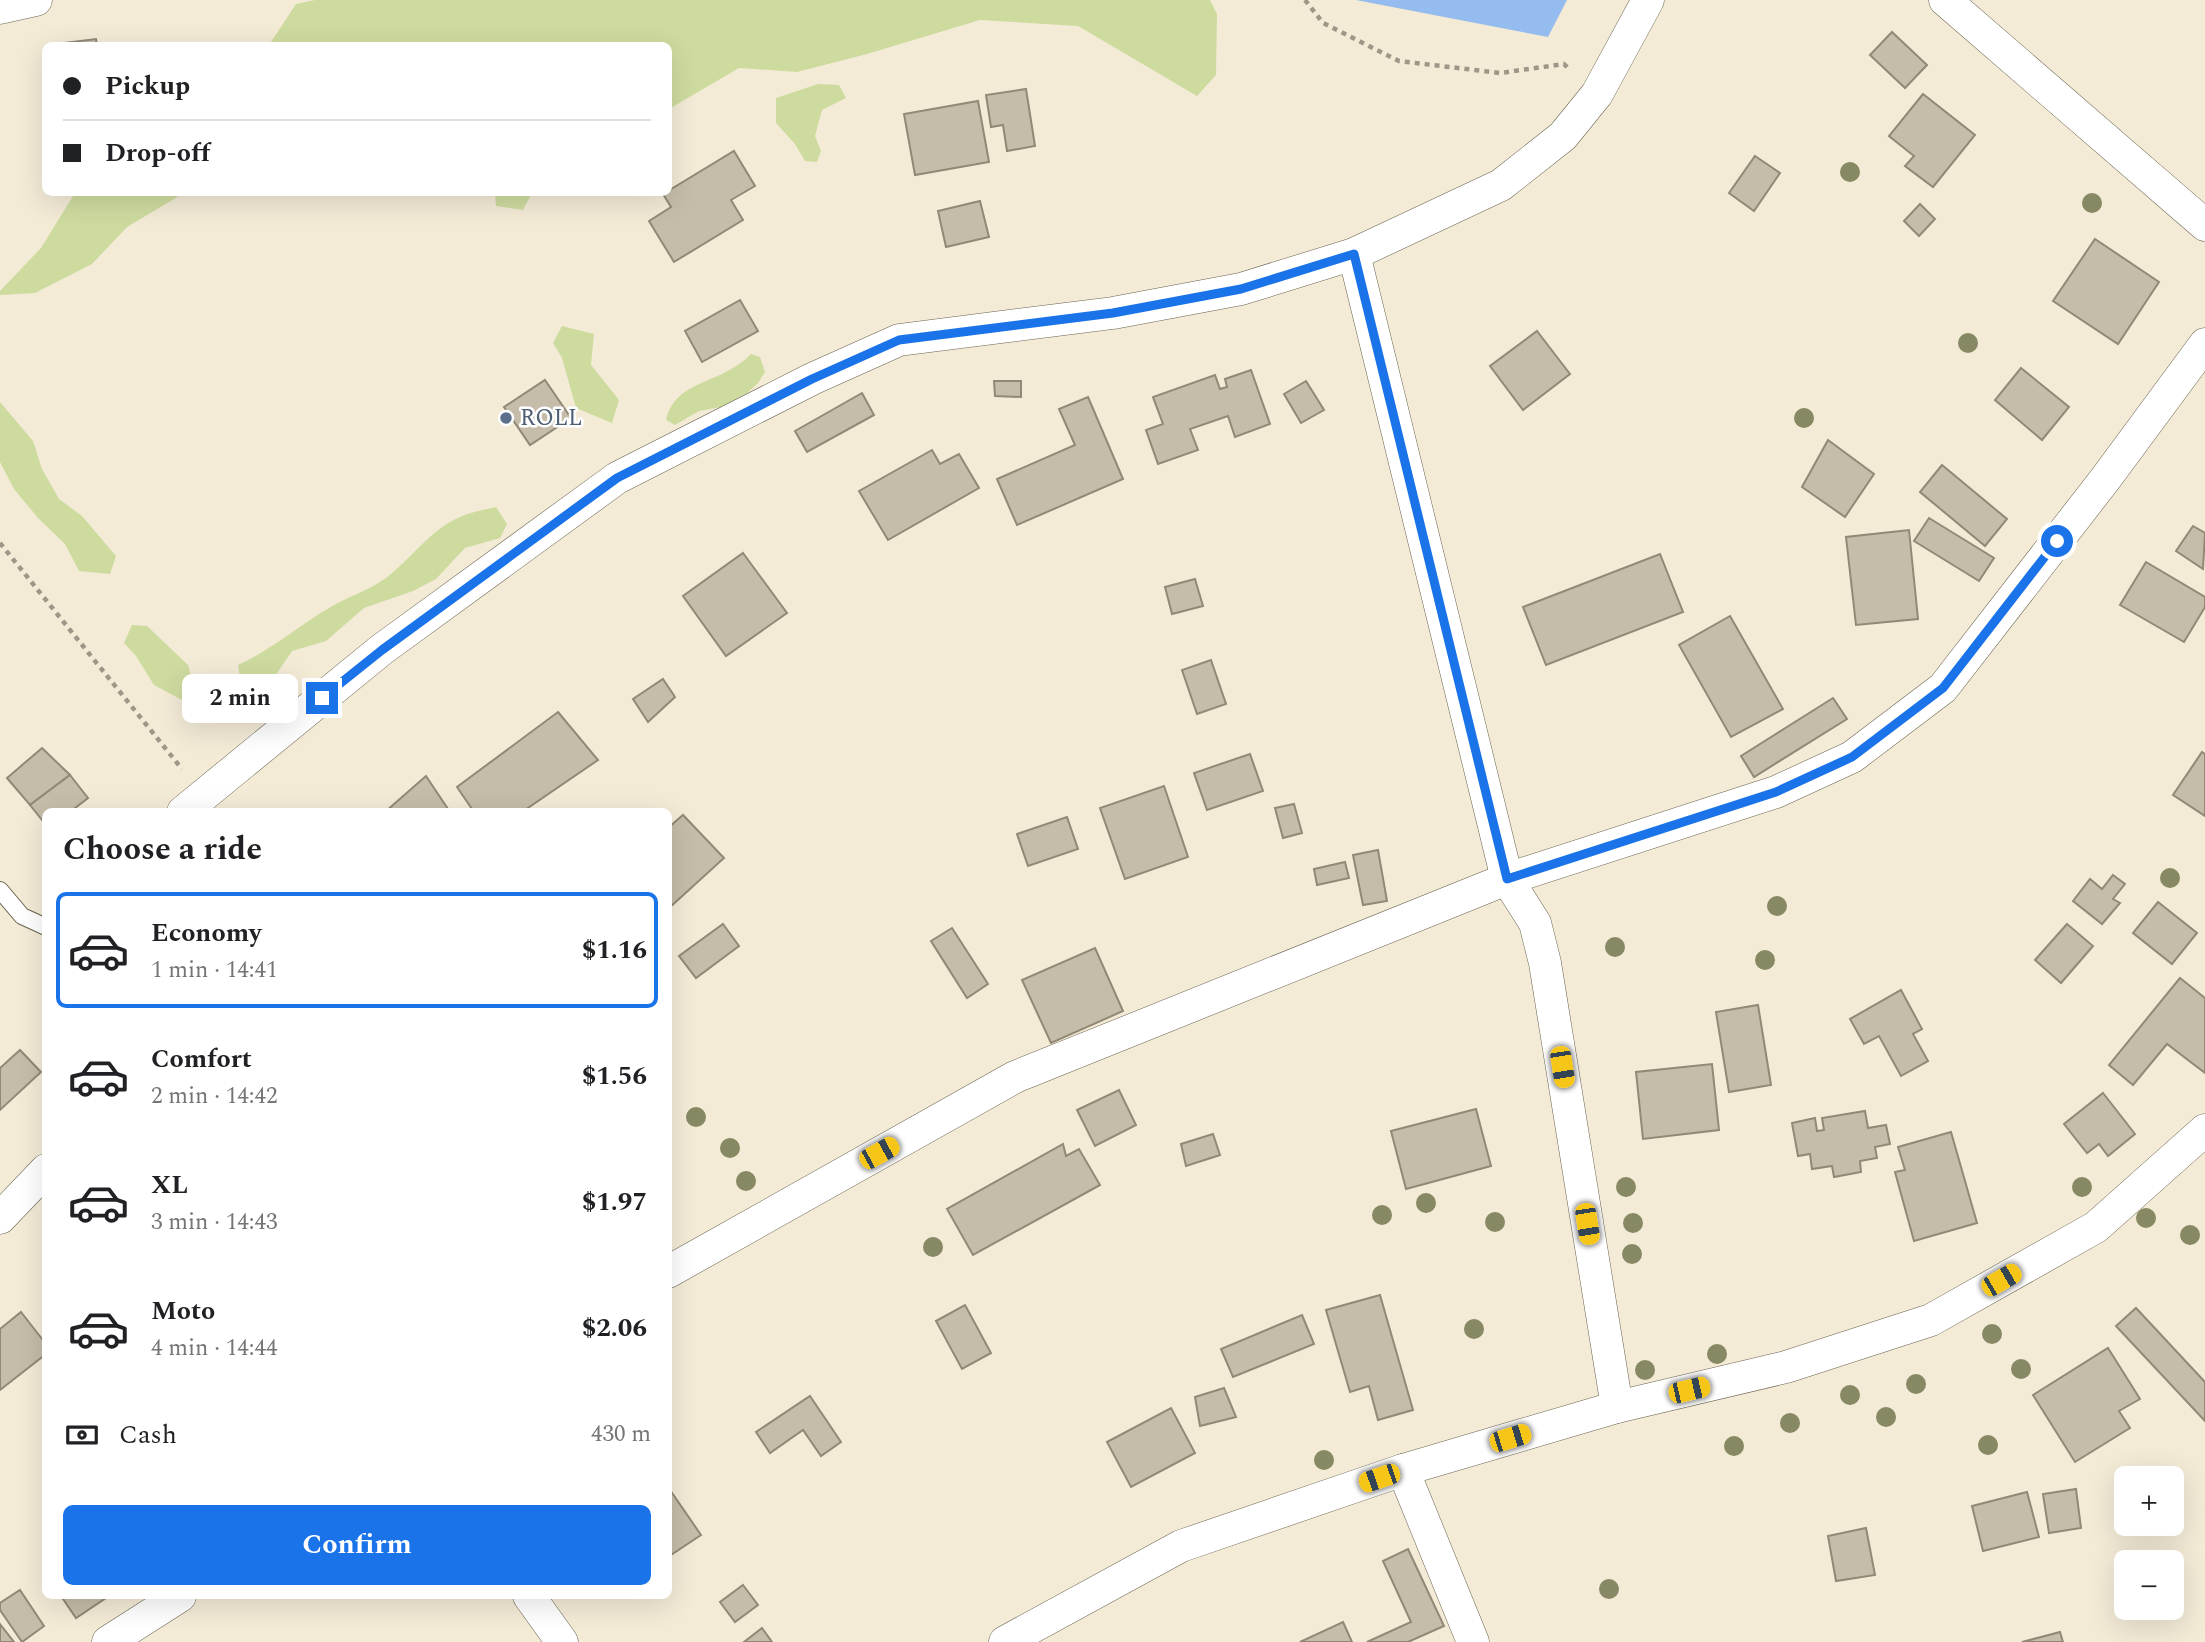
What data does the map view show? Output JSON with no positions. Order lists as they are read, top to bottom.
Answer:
{
  "places": ["ROLL"],
  "page": {
    "banner": ["Pickup", "Drop-off"],
    "bubble": "2 min",
    "heading": "Choose a ride",
    "list": [
      {
        "name": "Economy",
        "note": "1 min · 14:41",
        "value": "$1.16"
      },
      {
        "name": "Comfort",
        "note": "2 min · 14:42",
        "value": "$1.56"
      },
      {
        "name": "XL",
        "note": "3 min · 14:43",
        "value": "$1.97"
      },
      {
        "name": "Moto",
        "note": "4 min · 14:44",
        "value": "$2.06"
      }
    ],
    "pay": ["Cash", "430 m"],
    "map_buttons": ["+", "−"],
    "buttons": "Confirm"
  }
}
